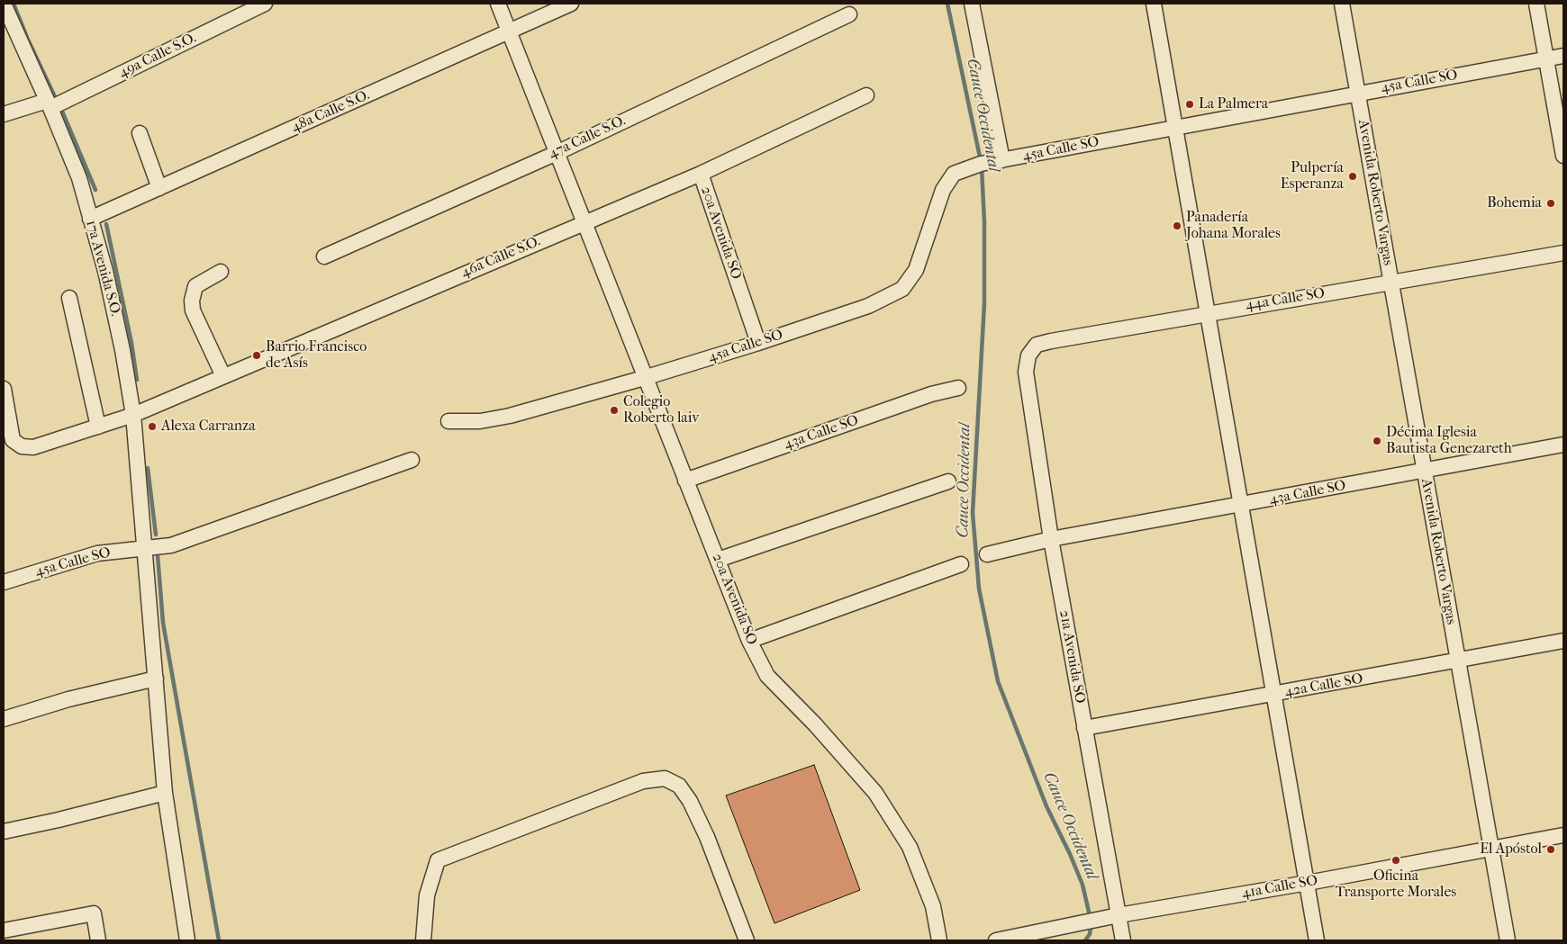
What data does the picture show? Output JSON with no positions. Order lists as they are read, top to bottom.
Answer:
{
  "streets": {
    "street": [
      "49a Calle S.O.",
      "45a Calle SO",
      "48a Calle S.O.",
      "47a Calle S.O.",
      "Avenida Roberto Vargas",
      "20a Avenida SO",
      "46a Calle S.O.",
      "17a Avenida S.O.",
      "44a Calle SO",
      "43a Calle SO",
      "21a Avenida SO",
      "42a Calle SO",
      "41a Calle SO"
    ]
  },
  "crossings": [
    ["49a Calle S.O.", "17a Avenida S.O."],
    ["45a Calle SO", "Avenida Roberto Vargas"],
    ["45a Calle SO", "20a Avenida SO"],
    ["45a Calle SO", "17a Avenida S.O."],
    ["48a Calle S.O.", "20a Avenida SO"],
    ["48a Calle S.O.", "17a Avenida S.O."],
    ["47a Calle S.O.", "20a Avenida SO"],
    ["Avenida Roberto Vargas", "44a Calle SO"],
    ["Avenida Roberto Vargas", "43a Calle SO"],
    ["Avenida Roberto Vargas", "42a Calle SO"],
    ["Avenida Roberto Vargas", "41a Calle SO"],
    ["20a Avenida SO", "46a Calle S.O."],
    ["20a Avenida SO", "43a Calle SO"],
    ["46a Calle S.O.", "17a Avenida S.O."],
    ["44a Calle SO", "21a Avenida SO"],
    ["43a Calle SO", "21a Avenida SO"],
    ["21a Avenida SO", "42a Calle SO"],
    ["21a Avenida SO", "41a Calle SO"]
  ],
  "water": ["Cauce Occidental"],
  "places": [
    "La Palmera",
    "Pulpería Esperanza",
    "Bohemia",
    "Panadería Johana Morales",
    "Barrio Francisco de Asís",
    "Colegio Roberto laiv",
    "Alexa Carranza",
    "Décima Iglesia Bautista Genezareth",
    "El Apóstol",
    "Oficina Transporte Morales"
  ]
}
